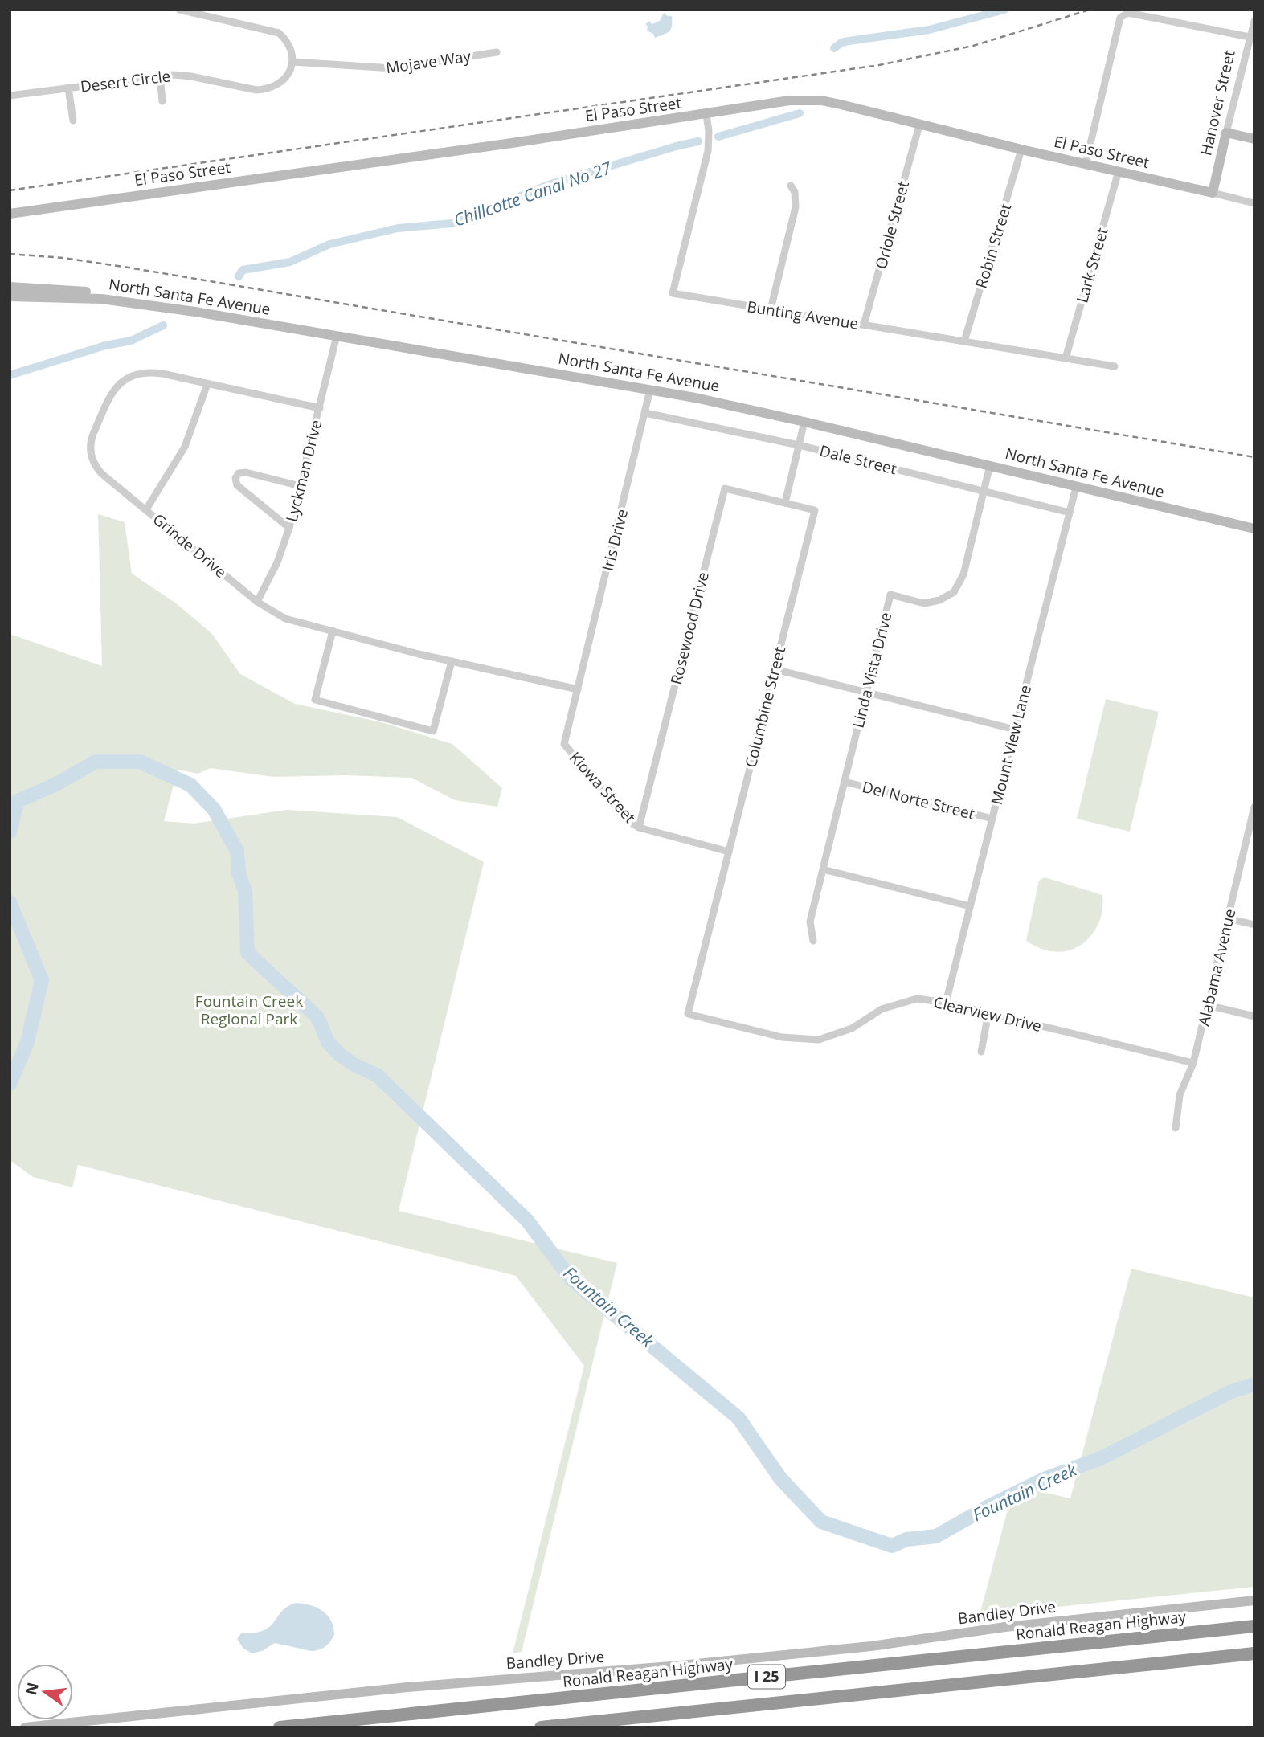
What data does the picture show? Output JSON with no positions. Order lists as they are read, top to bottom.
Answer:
{
  "streets": {
    "highway": ["Ronald Reagan Highway", "I 25"],
    "main road": [
      "Hanover Street",
      "El Paso Street",
      "North Santa Fe Avenue",
      "Bandley Drive"
    ],
    "street": [
      "Mojave Way",
      "Desert Circle",
      "Oriole Street",
      "Robin Street",
      "Lark Street",
      "Bunting Avenue",
      "Dale Street",
      "Lyckman Drive",
      "Iris Drive",
      "Grinde Drive",
      "Rosewood Drive",
      "Linda Vista Drive",
      "Columbine Street",
      "Mount View Lane",
      "Kiowa Street",
      "Del Norte Street",
      "Alabama Avenue",
      "Clearview Drive"
    ]
  },
  "crossings": [
    ["Mojave Way", "Desert Circle"],
    ["Hanover Street", "El Paso Street"],
    ["El Paso Street", "Oriole Street"],
    ["El Paso Street", "Robin Street"],
    ["El Paso Street", "Lark Street"],
    ["El Paso Street", "Bunting Avenue"],
    ["Oriole Street", "Bunting Avenue"],
    ["Robin Street", "Bunting Avenue"],
    ["Lark Street", "Bunting Avenue"],
    ["North Santa Fe Avenue", "Lyckman Drive"],
    ["North Santa Fe Avenue", "Iris Drive"],
    ["North Santa Fe Avenue", "Linda Vista Drive"],
    ["North Santa Fe Avenue", "Mount View Lane"],
    ["Dale Street", "Iris Drive"],
    ["Dale Street", "Linda Vista Drive"],
    ["Dale Street", "Mount View Lane"],
    ["Lyckman Drive", "Grinde Drive"],
    ["Iris Drive", "Grinde Drive"],
    ["Iris Drive", "Kiowa Street"],
    ["Grinde Drive", "Kiowa Street"],
    ["Rosewood Drive", "Columbine Street"],
    ["Rosewood Drive", "Kiowa Street"],
    ["Linda Vista Drive", "Del Norte Street"],
    ["Columbine Street", "Kiowa Street"],
    ["Columbine Street", "Clearview Drive"],
    ["Mount View Lane", "Del Norte Street"],
    ["Mount View Lane", "Clearview Drive"],
    ["Alabama Avenue", "Clearview Drive"]
  ],
  "water": ["Chillcotte Canal No 27", "Fountain Creek"],
  "parks": ["Fountain Creek Regional Park"],
  "north": "left"
}
